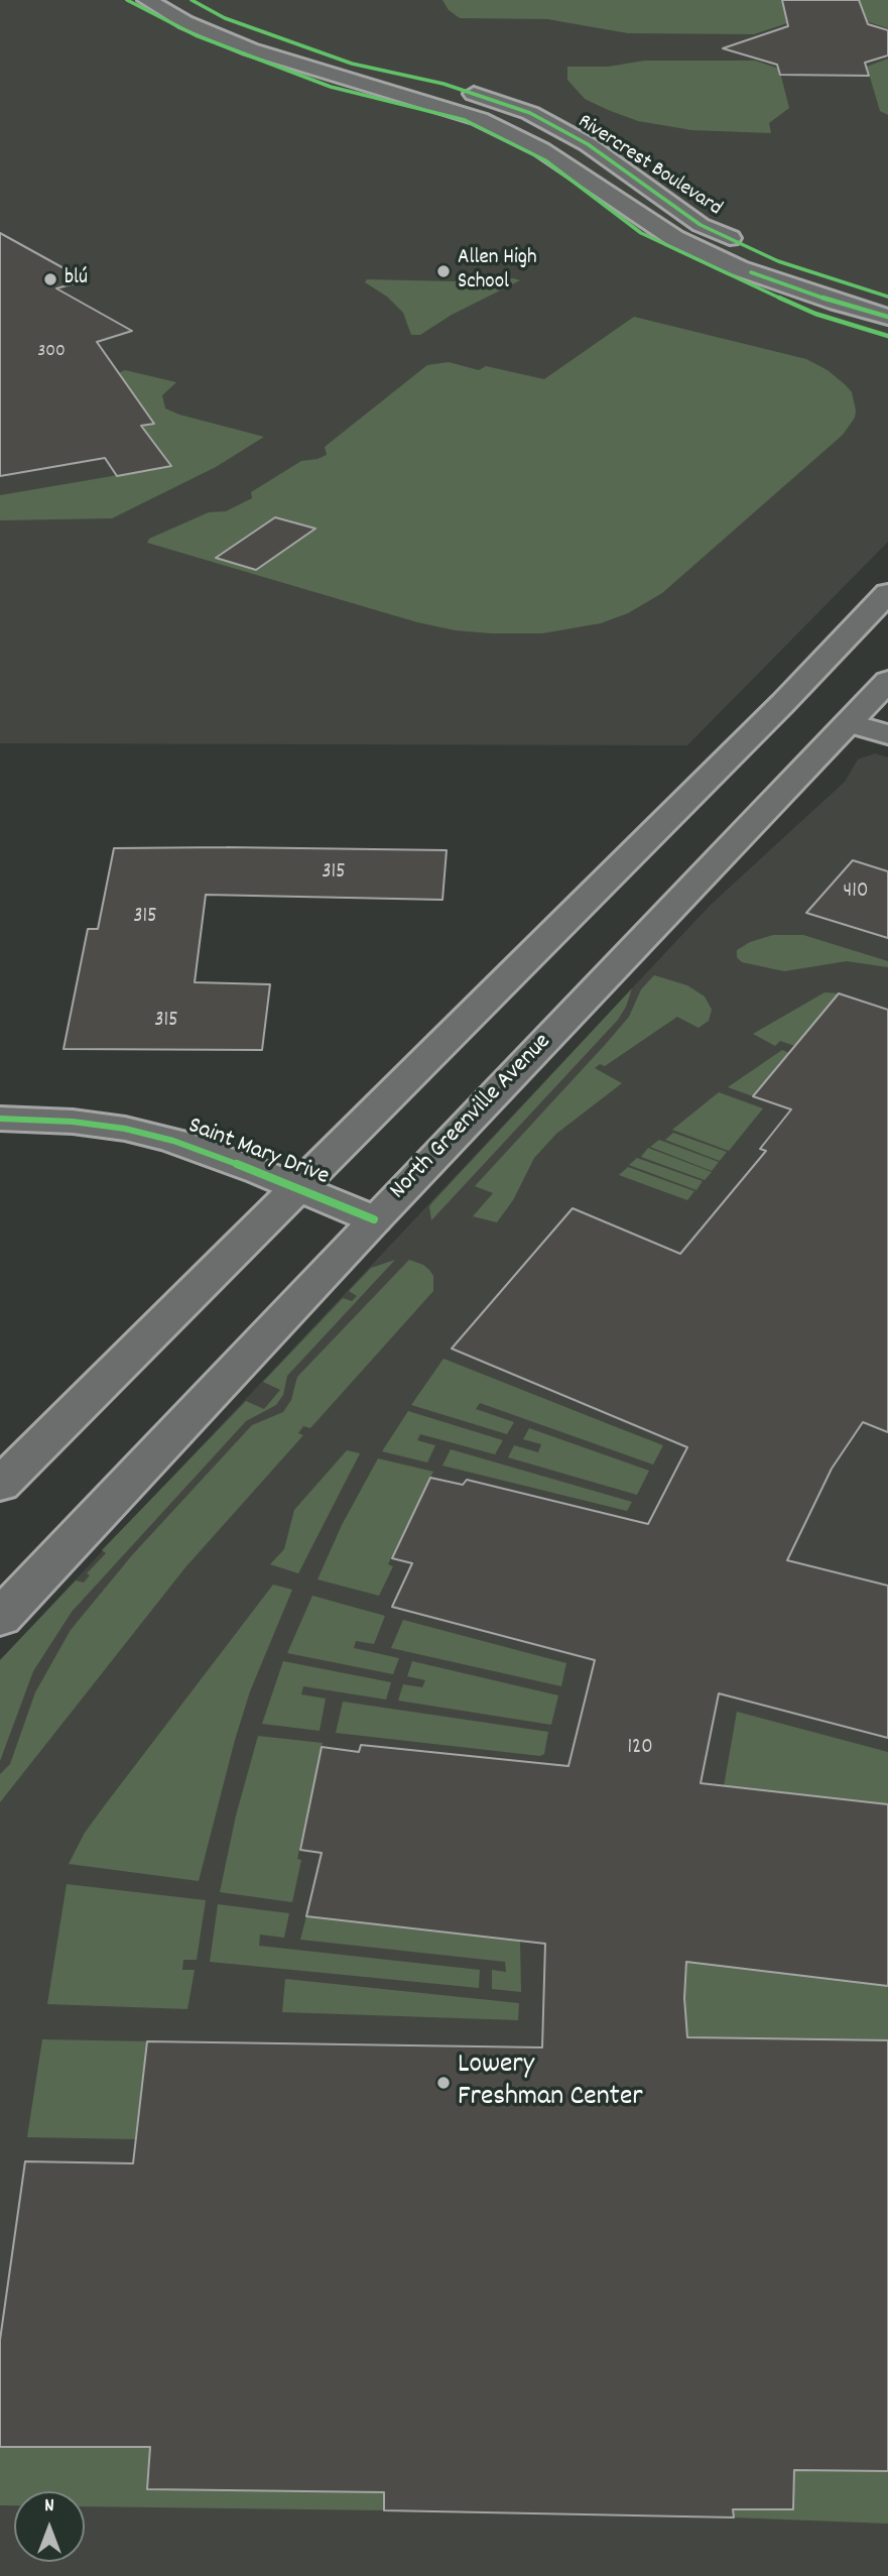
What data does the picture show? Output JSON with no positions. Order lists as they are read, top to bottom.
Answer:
{
  "streets": {
    "street": ["Rivercrest Boulevard", "North Greenville Avenue", "Saint Mary Drive"]
  },
  "crossings": [
    ["North Greenville Avenue", "Saint Mary Drive"]
  ],
  "places": ["Allen High School", "blú", "Lowery Freshman Center"],
  "house_numbers": [
    "300",
    "315",
    "410",
    "315",
    "315",
    "120"
  ],
  "north": "top"
}
